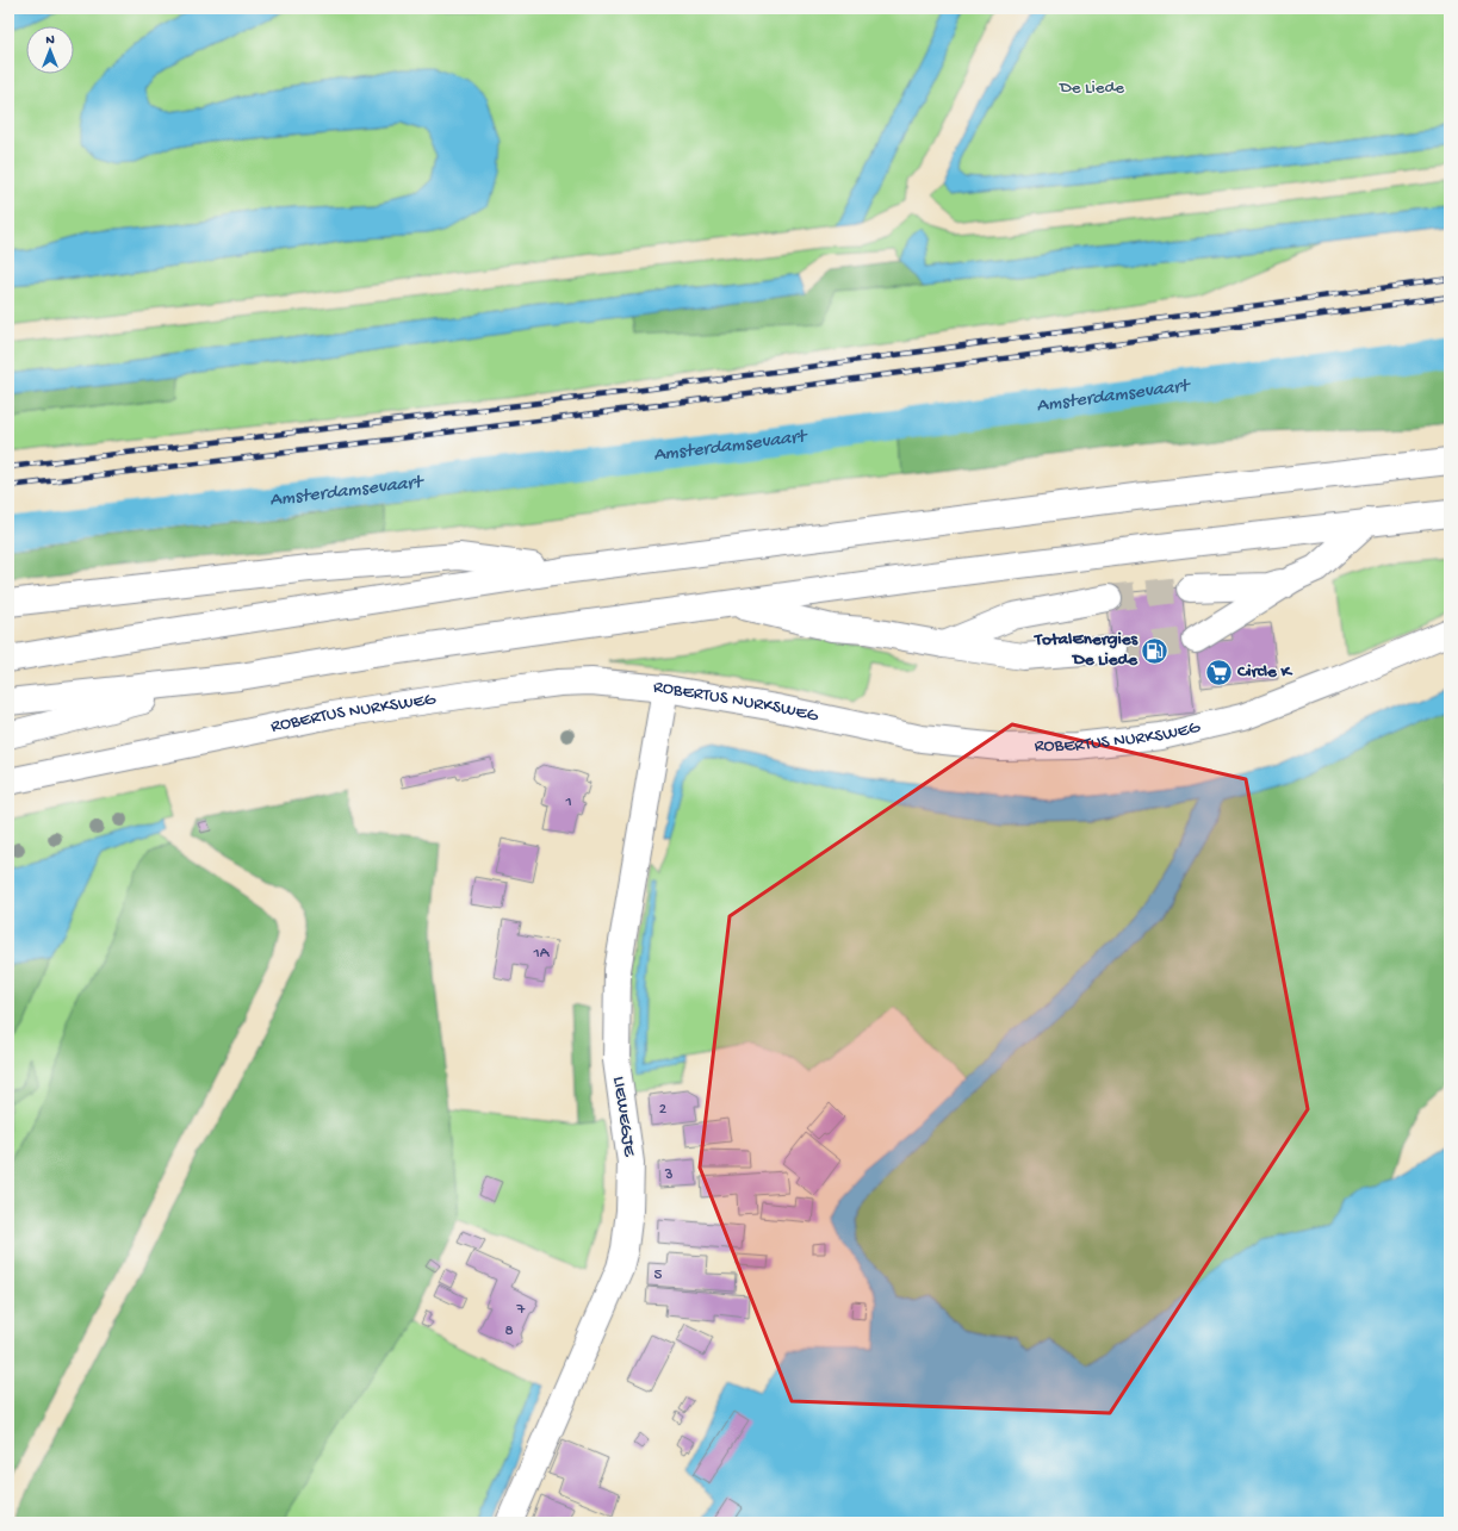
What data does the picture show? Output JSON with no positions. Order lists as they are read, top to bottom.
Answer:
{
  "streets": {
    "main road": ["ROBERTUS NURKSWEG", "LIEWEGJE"]
  },
  "crossings": [
    ["ROBERTUS NURKSWEG", "LIEWEGJE"]
  ],
  "water": ["Amsterdamsevaart"],
  "parks": ["De Liede"],
  "places": {
    "fuel station": ["TotalEnergies De Liede"],
    "supermarket": ["Circle K"]
  },
  "house_numbers": [
    "1",
    "1A",
    "2",
    "3",
    "5",
    "7",
    "8"
  ],
  "north": "top"
}
